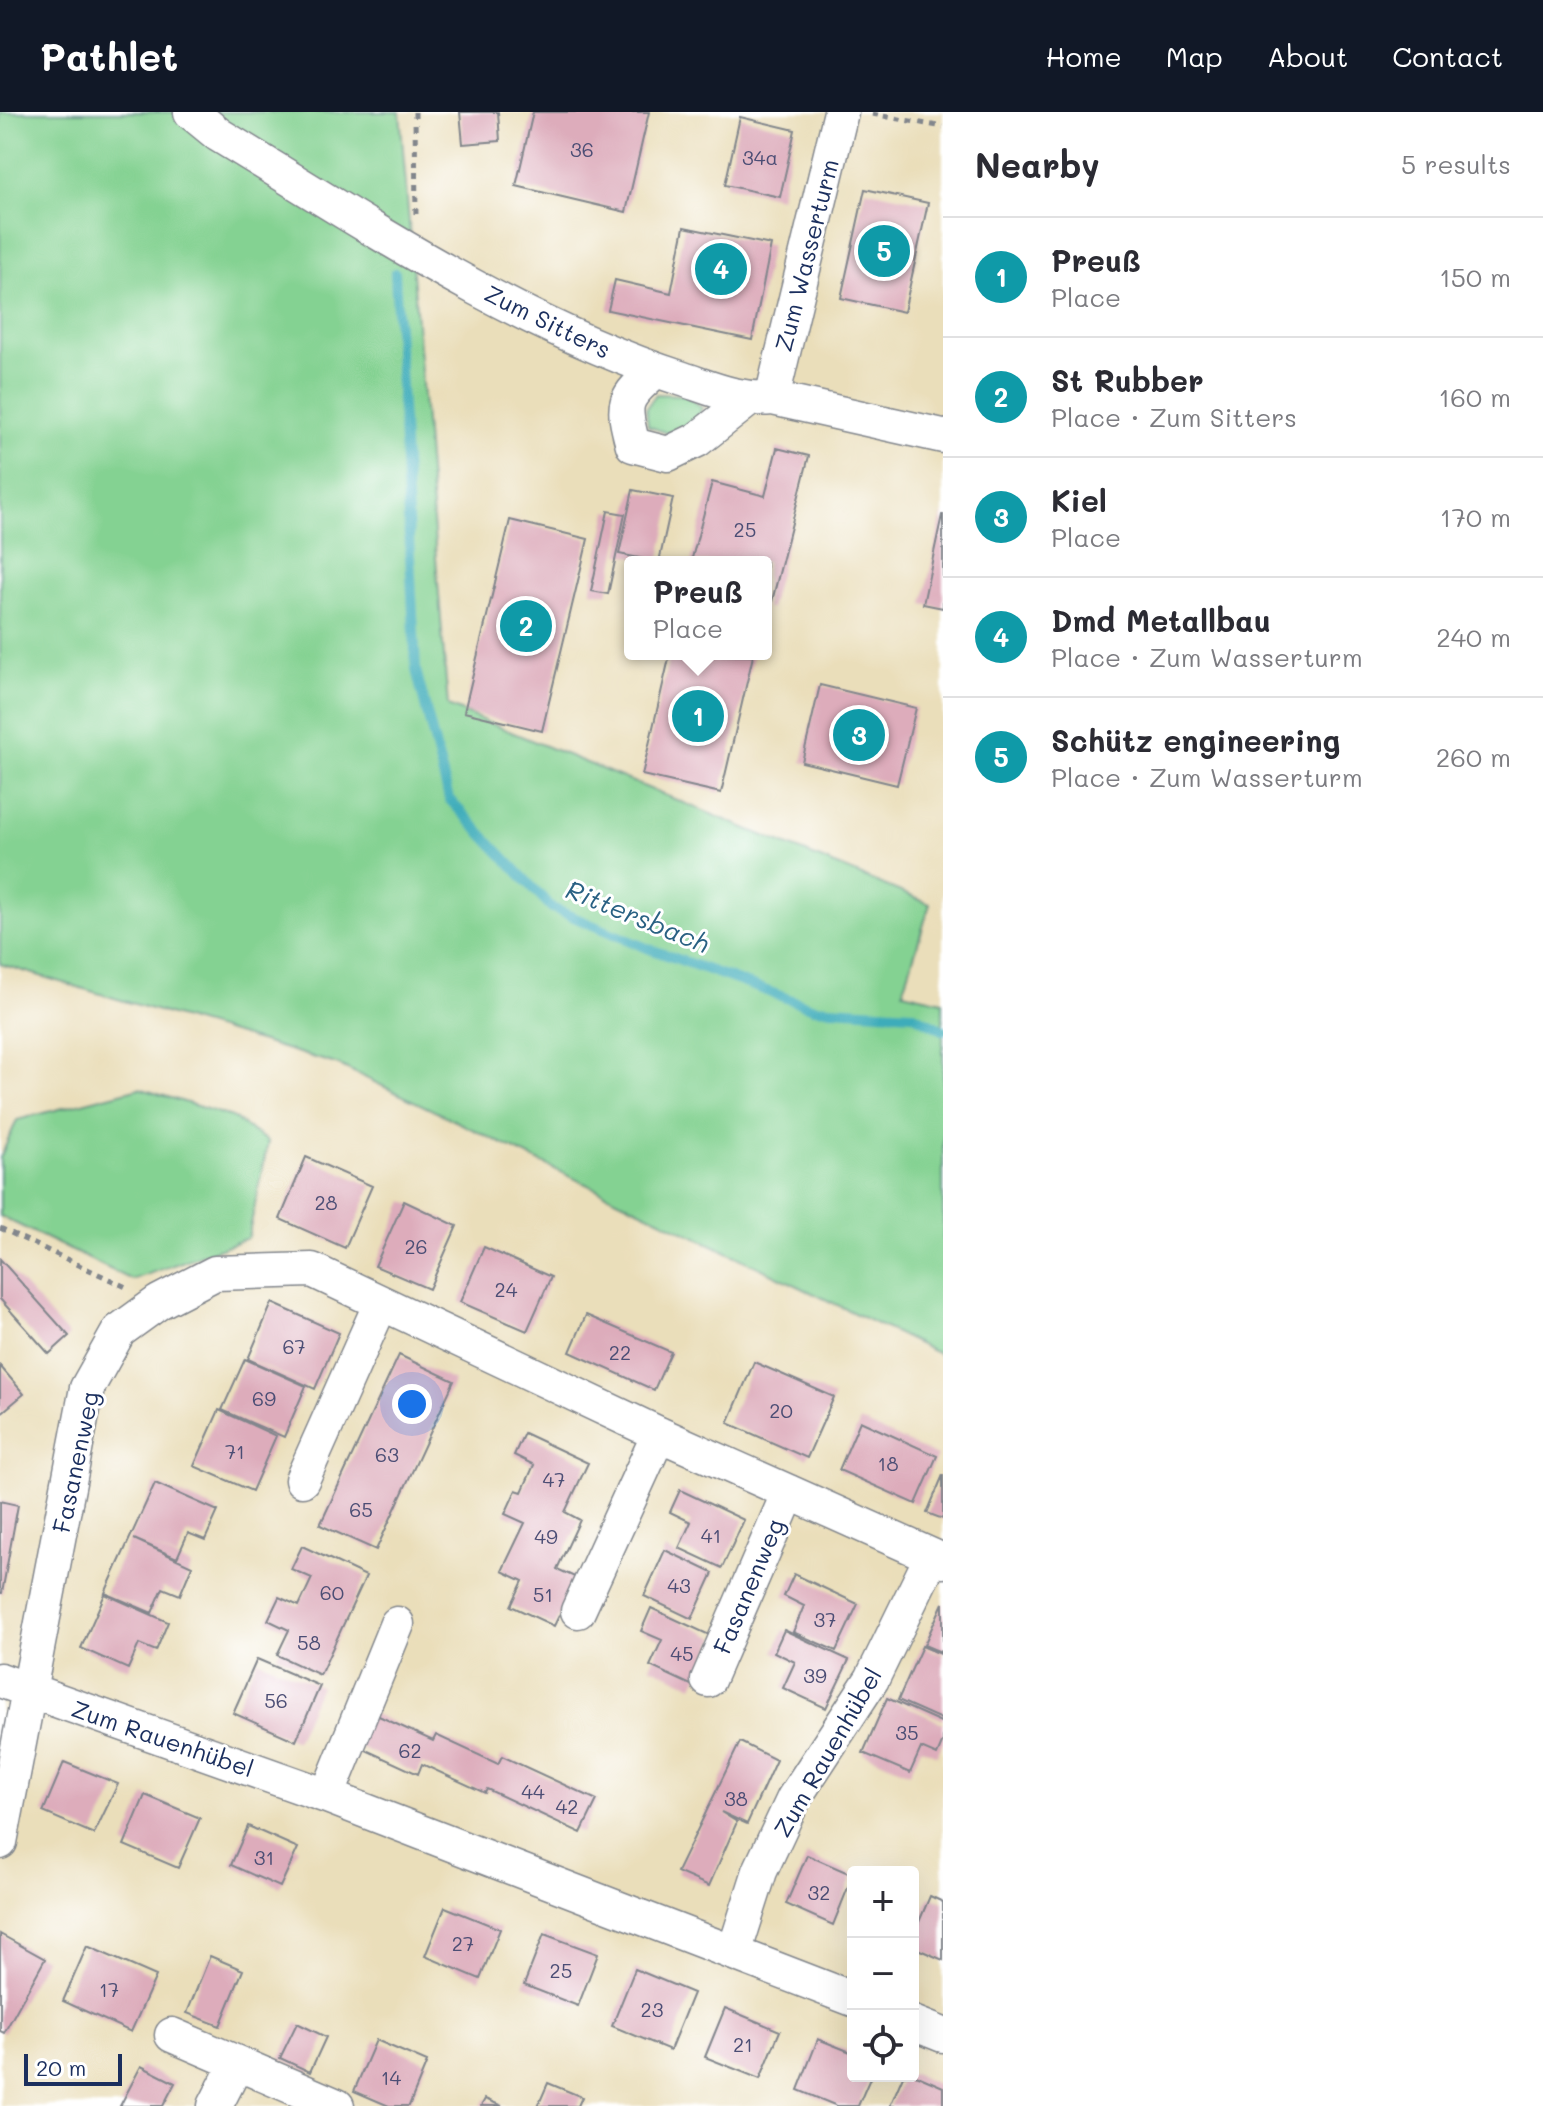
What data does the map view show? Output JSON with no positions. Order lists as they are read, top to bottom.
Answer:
{
  "streets": {
    "street": [
      "Zum Wasserturm",
      "Zum Sitters",
      "Fasanenweg",
      "Zum Rauenhübel"
    ]
  },
  "crossings": [
    ["Zum Wasserturm", "Zum Sitters"],
    ["Fasanenweg", "Zum Rauenhübel"]
  ],
  "water": ["Rittersbach"],
  "house_numbers": [
    "36",
    "34a",
    "25",
    "28",
    "26",
    "24",
    "67",
    "22",
    "69",
    "20",
    "71",
    "63",
    "18",
    "47",
    "65",
    "41",
    "49",
    "43",
    "60",
    "51",
    "37",
    "58",
    "45",
    "39",
    "56",
    "35",
    "62",
    "44",
    "38",
    "42",
    "31",
    "32",
    "27",
    "25",
    "17",
    "23",
    "21",
    "14"
  ],
  "scale_bar": "20 m",
  "page": {
    "header": "Pathlet",
    "nav": [
      "Home",
      "Map",
      "About",
      "Contact"
    ],
    "heading": ["Nearby", "5 results"],
    "list": [
      {
        "mark": "1",
        "name": "Preuß",
        "note": "Place",
        "value": "150 m"
      },
      {
        "mark": "2",
        "name": "St Rubber",
        "note": "Place · Zum Sitters",
        "value": "160 m"
      },
      {
        "mark": "3",
        "name": "Kiel",
        "note": "Place",
        "value": "170 m"
      },
      {
        "mark": "4",
        "name": "Dmd Metallbau",
        "note": "Place · Zum Wasserturm",
        "value": "240 m"
      },
      {
        "mark": "5",
        "name": "Schütz engineering",
        "note": "Place · Zum Wasserturm",
        "value": "260 m"
      }
    ],
    "pins": [
      "5",
      "4",
      "2",
      "1",
      "3"
    ],
    "popup": ["Preuß", "Place"],
    "map_buttons": ["+", "−"],
    "scale": "20 m"
  }
}
